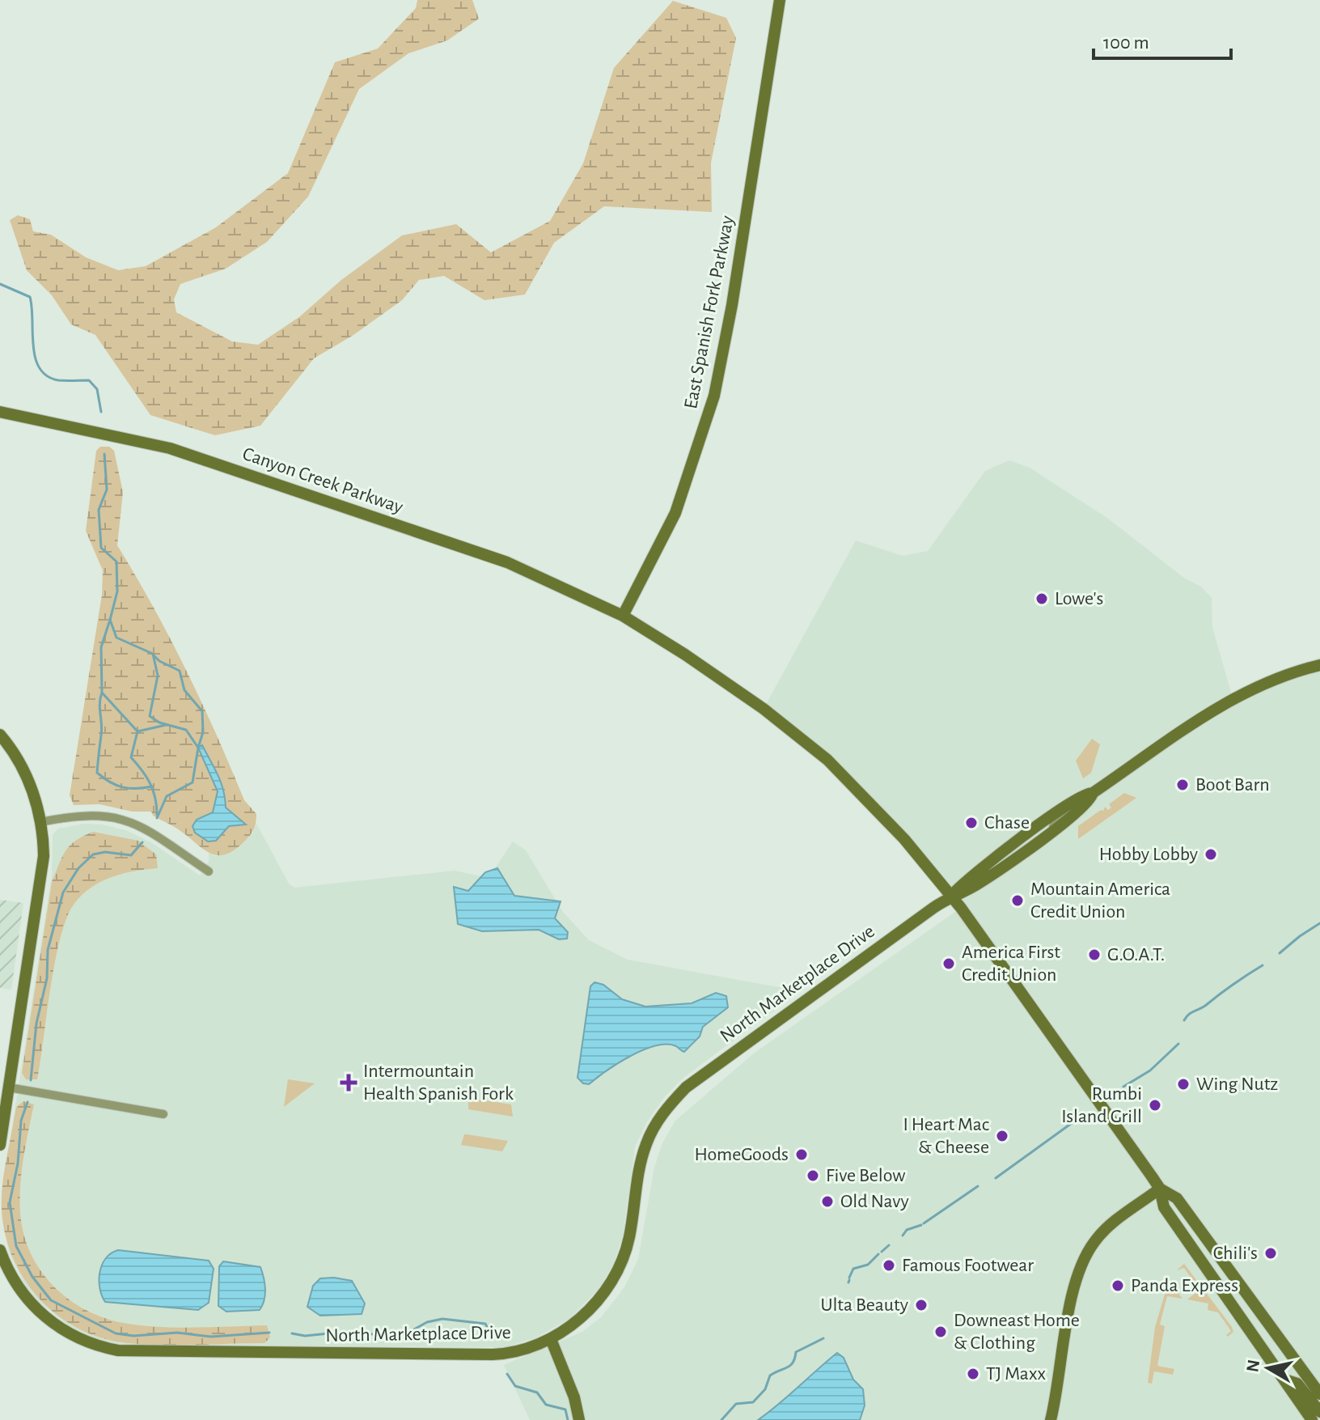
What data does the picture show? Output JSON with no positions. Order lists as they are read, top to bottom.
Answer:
{
  "streets": {
    "street": ["East Spanish Fork Parkway", "Canyon Creek Parkway", "North Marketplace Drive"]
  },
  "crossings": [
    ["East Spanish Fork Parkway", "Canyon Creek Parkway"],
    ["Canyon Creek Parkway", "North Marketplace Drive"]
  ],
  "places": {
    "other": [
      "Lowe's",
      "Boot Barn",
      "Chase",
      "Hobby Lobby",
      "Mountain America Credit Union",
      "G.O.A.T.",
      "America First Credit Union",
      "Wing Nutz",
      "Rumbi Island Grill",
      "I Heart Mac & Cheese",
      "HomeGoods",
      "Five Below",
      "Old Navy",
      "Chili's",
      "Famous Footwear",
      "Panda Express",
      "Ulta Beauty",
      "Downeast Home & Clothing",
      "TJ Maxx"
    ],
    "health": ["Intermountain Health Spanish Fork"]
  },
  "scale_bar": "100 m",
  "north": "left"
}
